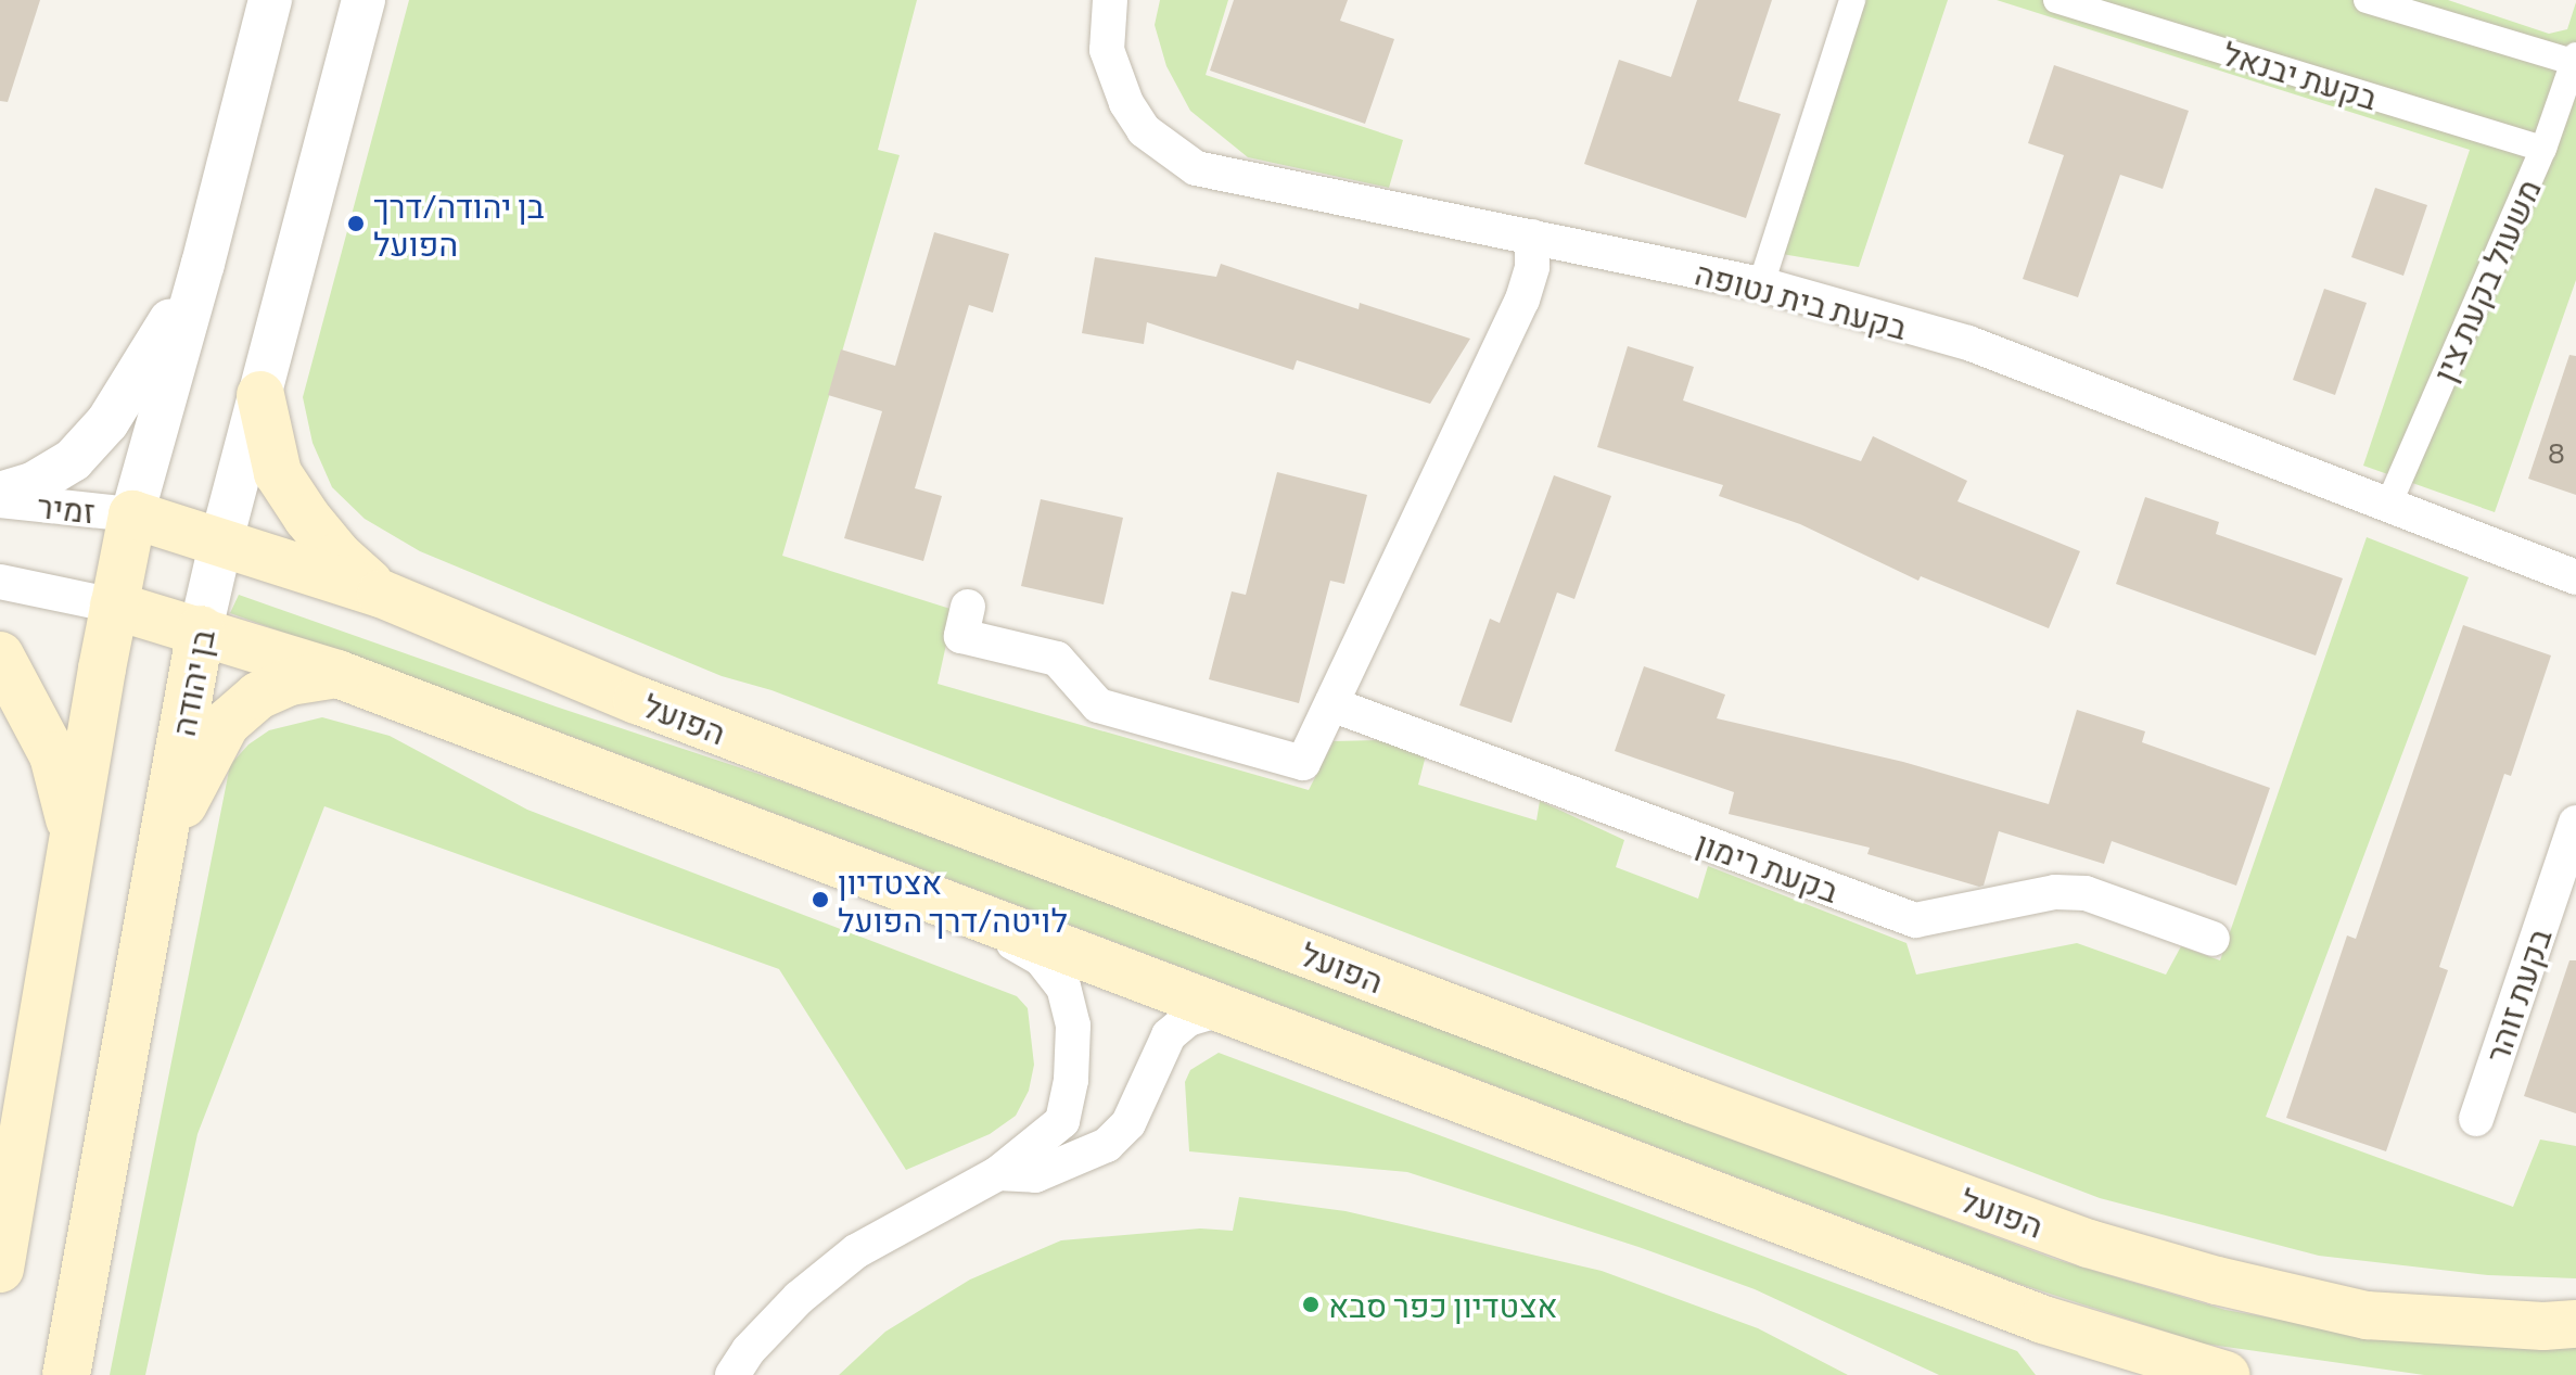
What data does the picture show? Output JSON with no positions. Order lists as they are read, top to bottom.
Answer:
{
  "streets": {
    "main road": ["בן יהודה", "הפועל"],
    "street": [
      "בקעת יבנאל",
      "משעול בקעת צין",
      "בקעת בית נטופה",
      "זמיר",
      "בקעת רימון",
      "בקעת זוהר"
    ]
  },
  "crossings": [
    ["בקעת יבנאל", "משעול בקעת צין"],
    ["משעול בקעת צין", "בקעת בית נטופה"],
    ["זמיר", "הפועל"],
    ["בן יהודה", "הפועל"]
  ],
  "places": ["בן יהודה/דרך הפועל", "אצטדיון לויטה/דרך הפועל", "אצטדיון כפר סבא"],
  "house_numbers": ["8"]
}
